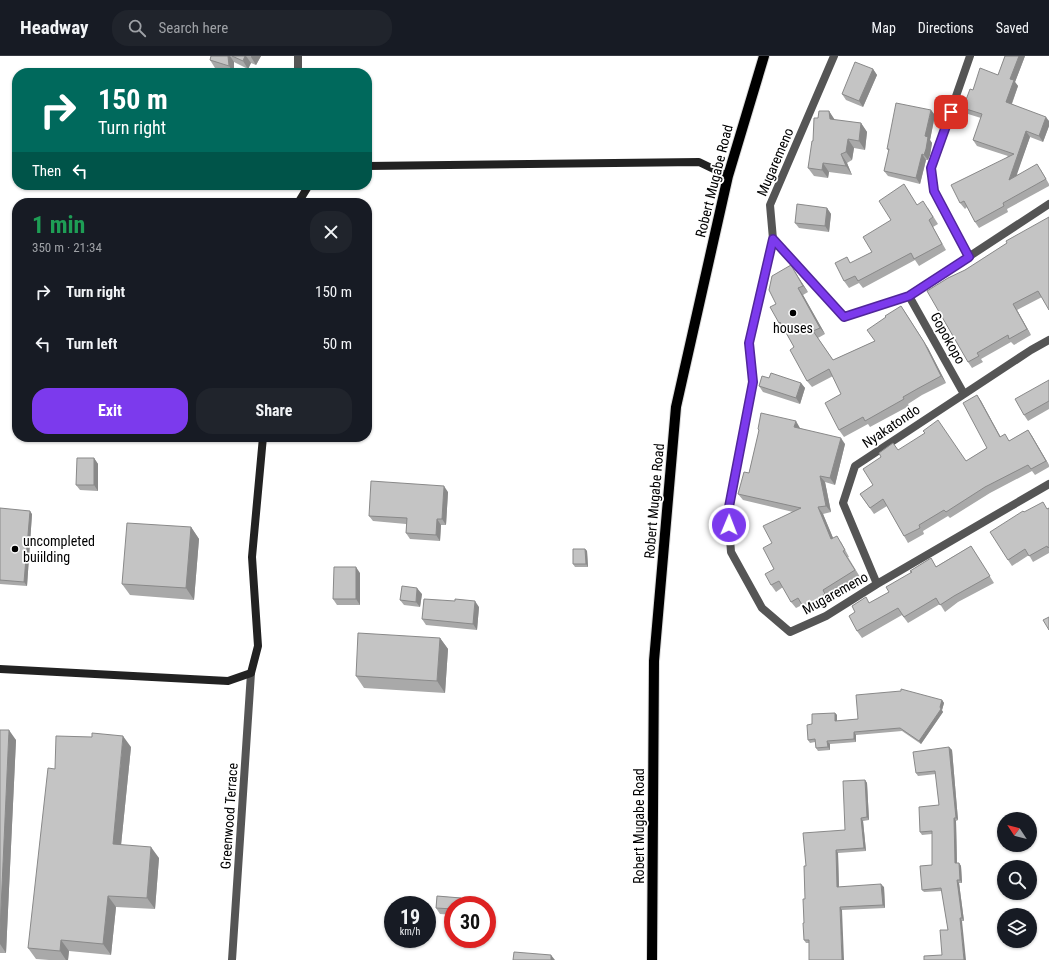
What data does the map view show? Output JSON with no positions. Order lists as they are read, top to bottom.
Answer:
{
  "streets": {
    "main road": ["Robert Mugabe Road"],
    "street": [
      "Mugaremeno",
      "Gopokopo",
      "Nyakatondo",
      "Greenwood Terrace"
    ]
  },
  "crossings": [
    ["Mugaremeno", "Nyakatondo"],
    ["Gopokopo", "Nyakatondo"]
  ],
  "places": ["houses", "uncompleted buiilding"],
  "north": "top left",
  "page": {
    "header": "Headway",
    "search": "Search here",
    "nav": ["Map", "Directions", "Saved"],
    "turn": ["150 m", "Turn right"],
    "then": "Then",
    "heading": ["1 min", "350 m · 21:34"],
    "list": [
      {
        "name": "Turn right",
        "value": "150 m"
      },
      {
        "name": "Turn left",
        "value": "50 m"
      }
    ],
    "buttons": ["Exit", "Share"],
    "speed": "19 km/h",
    "limit": "30"
  }
}
